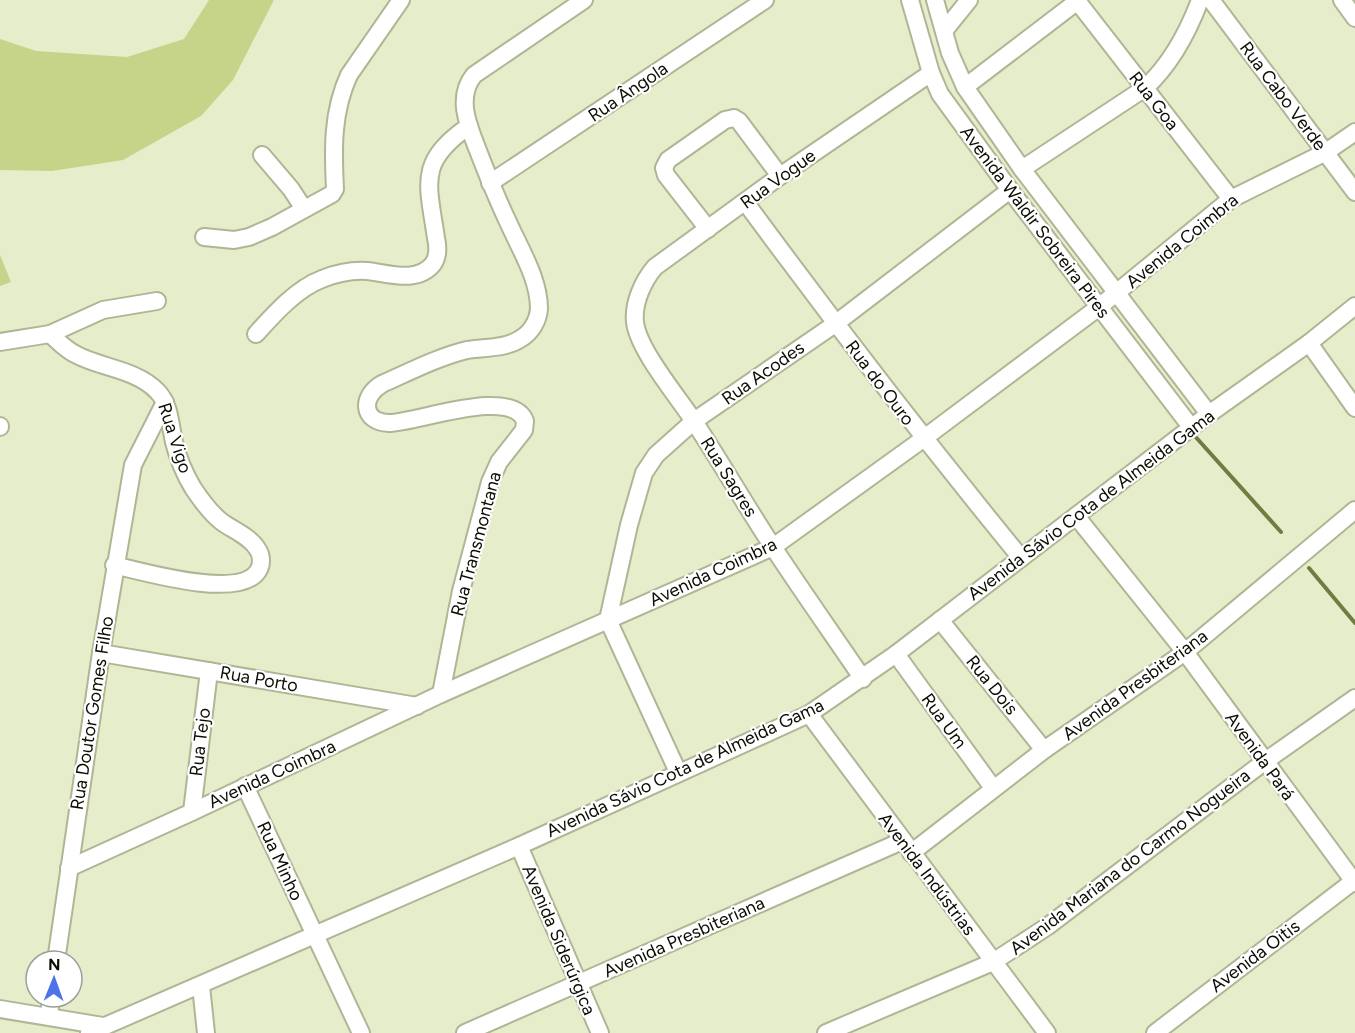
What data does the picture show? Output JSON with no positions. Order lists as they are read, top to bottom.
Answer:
{
  "streets": {
    "street": [
      "Rua Ângola",
      "Rua Cabo Verde",
      "Rua Goa",
      "Rua Vogue",
      "Avenida Waldir Sobreira Pires",
      "Avenida Coimbra",
      "Rua Acodes",
      "Rua do Ouro",
      "Rua Vigo",
      "Rua Sagres",
      "Avenida Sávio Cota de Almeida Gama",
      "Rua Transmontana",
      "Rua Porto",
      "Rua Dois",
      "Avenida Presbiteriana",
      "Rua Doutor Gomes Filho",
      "Rua Um",
      "Rua Tejo",
      "Avenida Pará",
      "Rua Minho",
      "Avenida Mariana do Carmo Nogueira",
      "Avenida Indústrias",
      "Avenida Siderúrgica",
      "Avenida Oitis"
    ]
  },
  "crossings": [
    ["Rua Ângola", "Rua Transmontana"],
    ["Rua Cabo Verde", "Avenida Coimbra"],
    ["Rua Goa", "Avenida Coimbra"],
    ["Rua Vogue", "Avenida Waldir Sobreira Pires"],
    ["Rua Vogue", "Rua do Ouro"],
    ["Rua Vogue", "Rua Sagres"],
    ["Avenida Waldir Sobreira Pires", "Avenida Coimbra"],
    ["Avenida Waldir Sobreira Pires", "Rua Acodes"],
    ["Avenida Waldir Sobreira Pires", "Avenida Sávio Cota de Almeida Gama"],
    ["Avenida Coimbra", "Rua Acodes"],
    ["Avenida Coimbra", "Rua do Ouro"],
    ["Avenida Coimbra", "Rua Sagres"],
    ["Avenida Coimbra", "Rua Transmontana"],
    ["Avenida Coimbra", "Rua Porto"],
    ["Avenida Coimbra", "Rua Doutor Gomes Filho"],
    ["Avenida Coimbra", "Rua Tejo"],
    ["Avenida Coimbra", "Rua Minho"],
    ["Rua Acodes", "Rua do Ouro"],
    ["Rua Acodes", "Rua Sagres"],
    ["Rua do Ouro", "Avenida Sávio Cota de Almeida Gama"],
    ["Rua Vigo", "Rua Doutor Gomes Filho"],
    ["Rua Sagres", "Avenida Sávio Cota de Almeida Gama"],
    ["Avenida Sávio Cota de Almeida Gama", "Rua Dois"],
    ["Avenida Sávio Cota de Almeida Gama", "Rua Um"],
    ["Avenida Sávio Cota de Almeida Gama", "Avenida Pará"],
    ["Avenida Sávio Cota de Almeida Gama", "Rua Minho"],
    ["Avenida Sávio Cota de Almeida Gama", "Avenida Indústrias"],
    ["Avenida Sávio Cota de Almeida Gama", "Avenida Siderúrgica"],
    ["Rua Porto", "Rua Doutor Gomes Filho"],
    ["Rua Porto", "Rua Tejo"],
    ["Rua Dois", "Avenida Presbiteriana"],
    ["Avenida Presbiteriana", "Rua Um"],
    ["Avenida Presbiteriana", "Avenida Pará"],
    ["Avenida Presbiteriana", "Avenida Indústrias"],
    ["Avenida Presbiteriana", "Avenida Siderúrgica"],
    ["Avenida Pará", "Avenida Mariana do Carmo Nogueira"],
    ["Avenida Pará", "Avenida Oitis"],
    ["Avenida Mariana do Carmo Nogueira", "Avenida Indústrias"]
  ],
  "north": "top"
}
